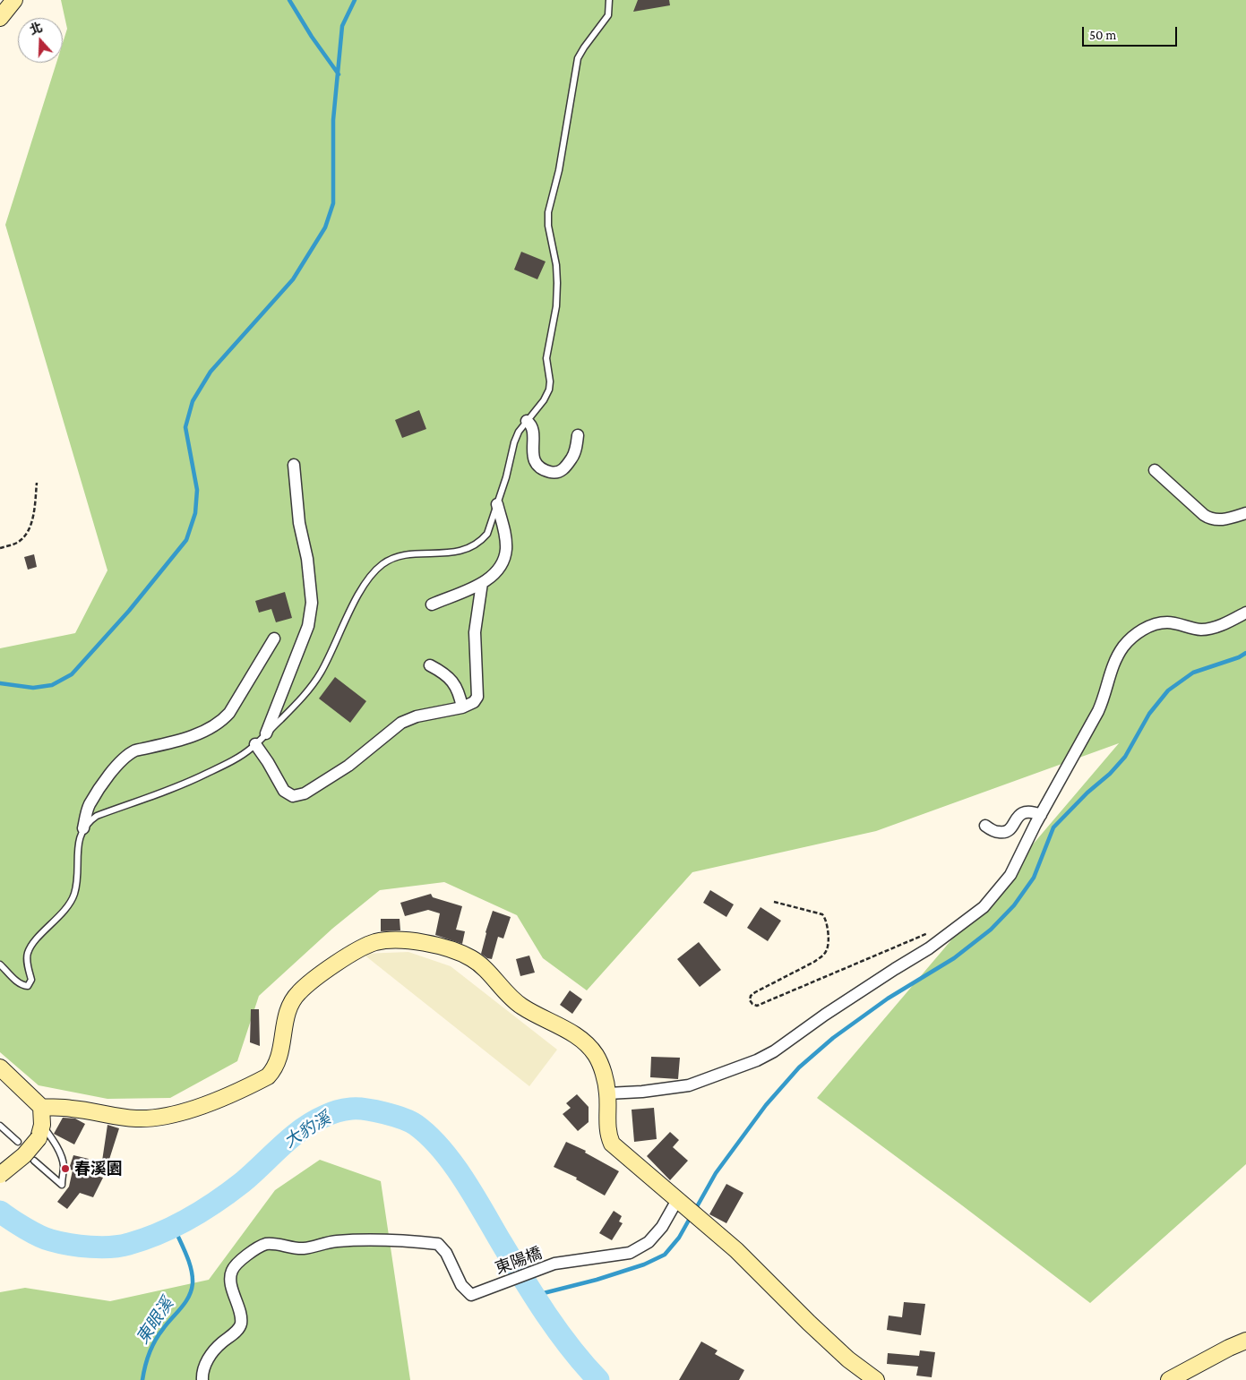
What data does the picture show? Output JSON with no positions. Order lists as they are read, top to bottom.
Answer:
{
  "streets": {
    "street": ["東陽橋"]
  },
  "water": ["大豹溪", "東眼溪"],
  "places": ["春溪園"],
  "scale_bar": "50 m",
  "north": "top"
}
